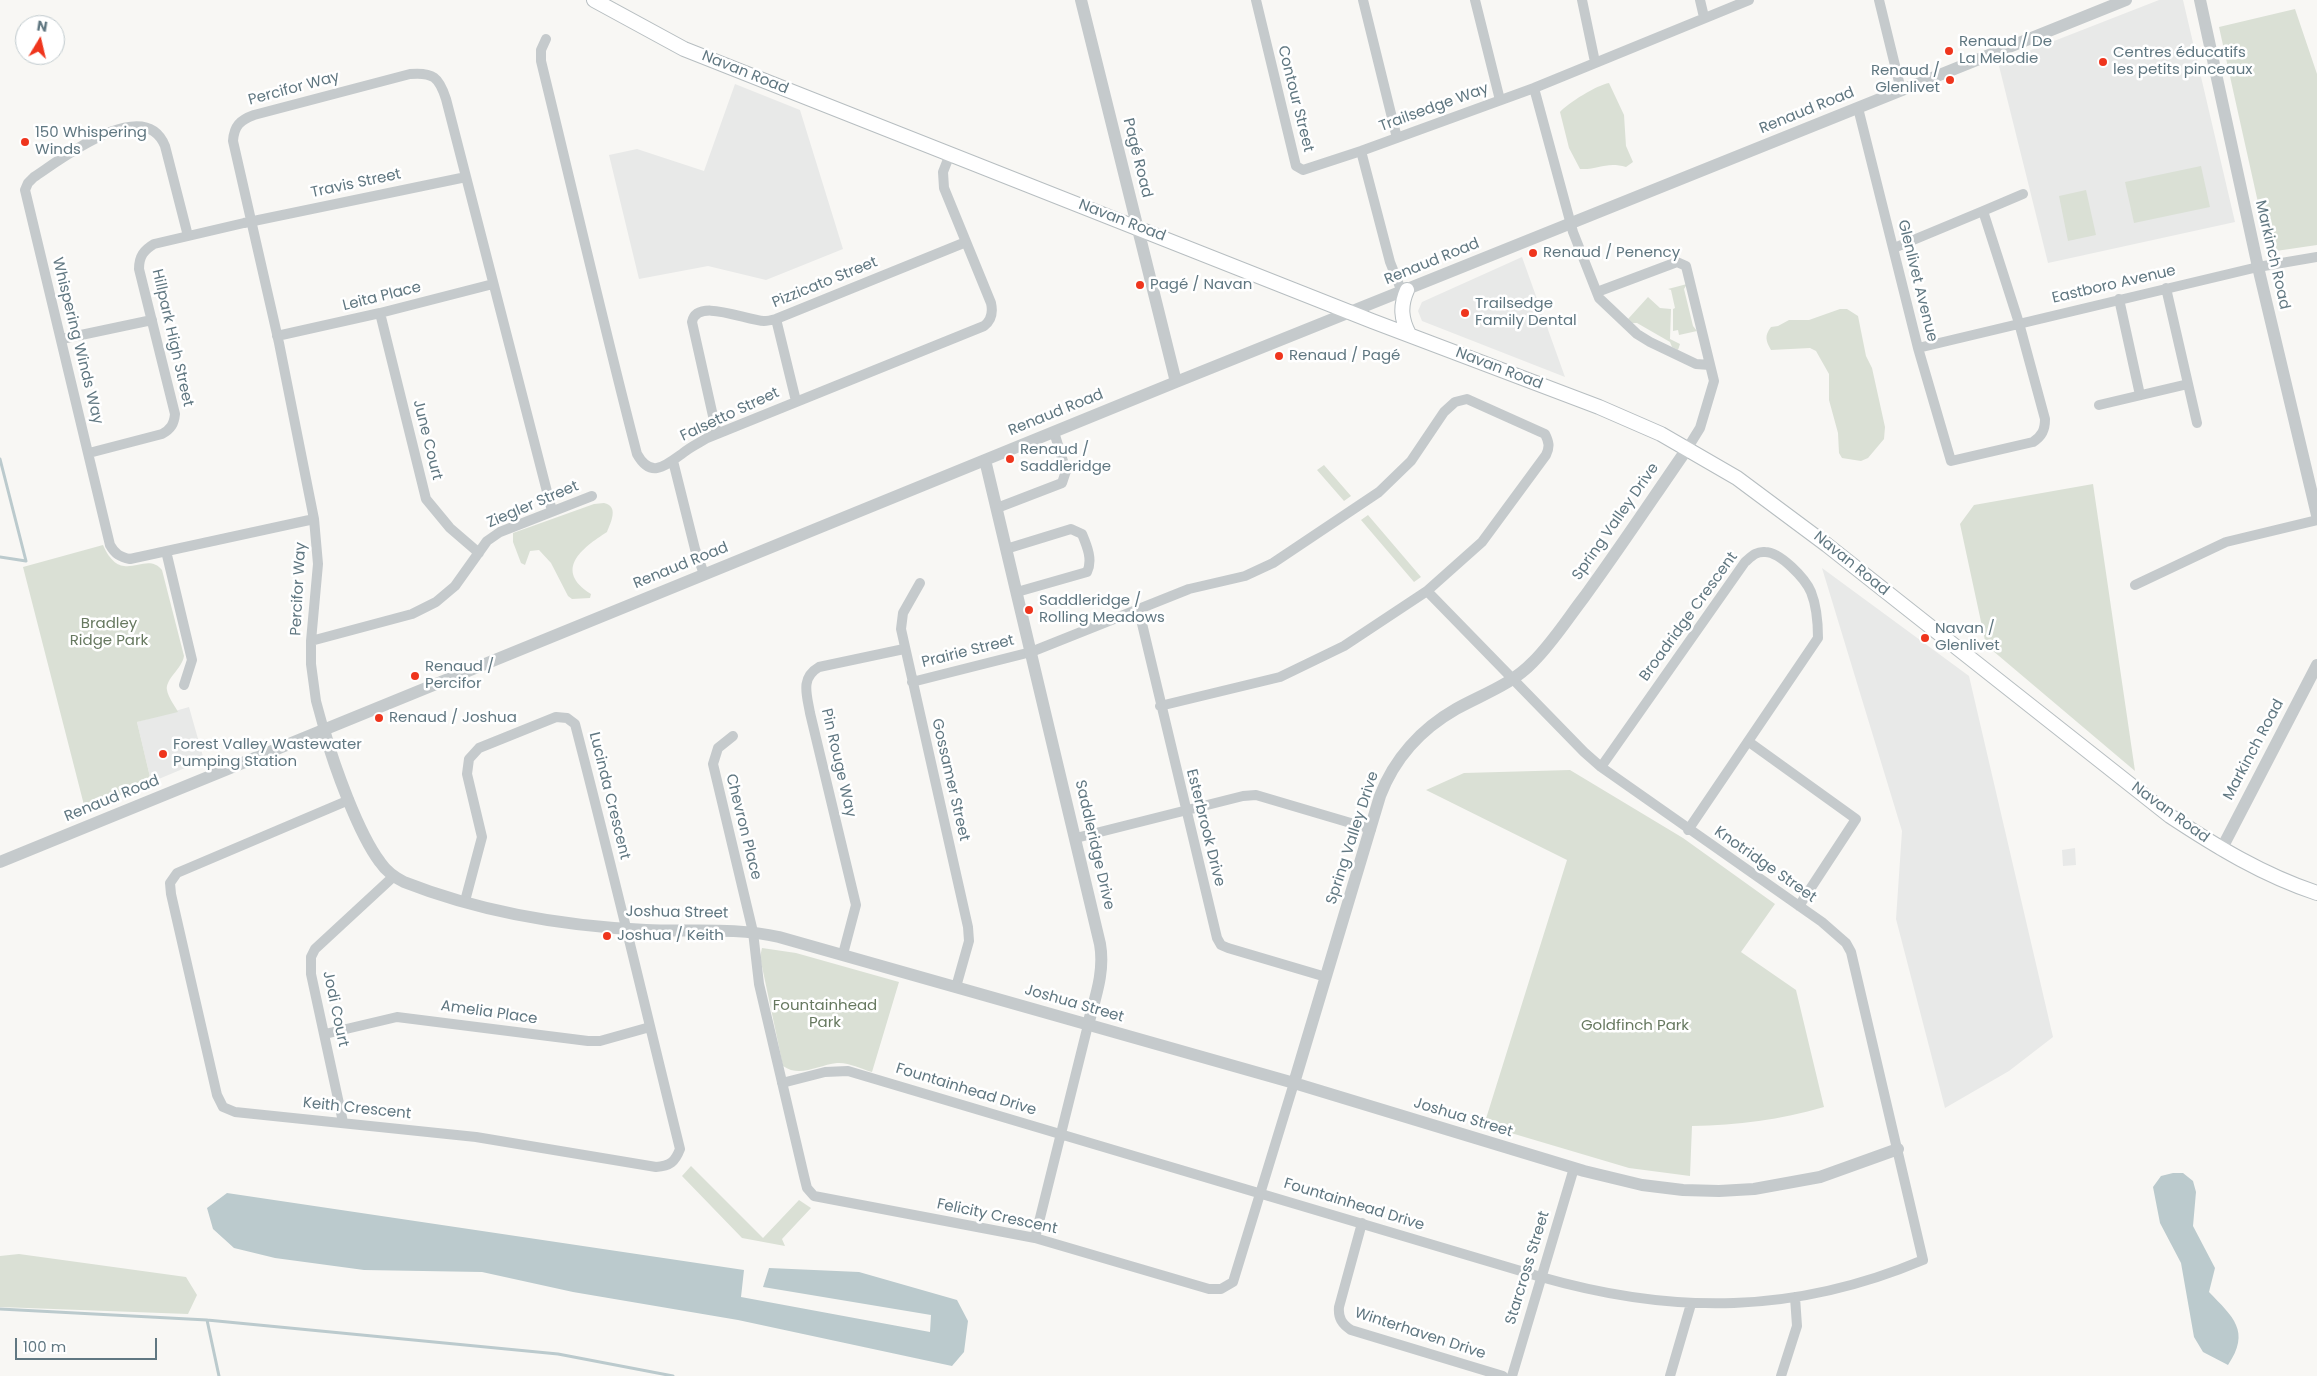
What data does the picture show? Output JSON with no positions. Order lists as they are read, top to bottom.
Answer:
{
  "streets": {
    "main road": ["Navan Road"],
    "street": [
      "Percifor Way",
      "Contour Street",
      "Trailsedge Way",
      "Renaud Road",
      "Pagé Road",
      "Travis Street",
      "Markinch Road",
      "Glenlivet Avenue",
      "Pizzicato Street",
      "Eastboro Avenue",
      "Leita Place",
      "Hillpark High Street",
      "Whispering Winds Way",
      "Falsetto Street",
      "June Court",
      "Ziegler Street",
      "Spring Valley Drive",
      "Broadridge Crescent",
      "Prairie Street",
      "Pin Rouge Way",
      "Gossamer Street",
      "Lucinda Crescent",
      "Chevron Place",
      "Esterbrook Drive",
      "Saddleridge Drive",
      "Knotridge Street",
      "Joshua Street",
      "Jodi Court",
      "Amelia Place",
      "Fountainhead Drive",
      "Keith Crescent",
      "Felicity Crescent",
      "Starcross Street",
      "Winterhaven Drive"
    ]
  },
  "crossings": [
    ["Navan Road", "Renaud Road"],
    ["Navan Road", "Pagé Road"],
    ["Navan Road", "Markinch Road"],
    ["Navan Road", "Falsetto Street"],
    ["Navan Road", "Spring Valley Drive"],
    ["Percifor Way", "Renaud Road"],
    ["Percifor Way", "Travis Street"],
    ["Percifor Way", "Leita Place"],
    ["Percifor Way", "Hillpark High Street"],
    ["Percifor Way", "Whispering Winds Way"],
    ["Percifor Way", "Ziegler Street"],
    ["Percifor Way", "Joshua Street"],
    ["Contour Street", "Trailsedge Way"],
    ["Renaud Road", "Pagé Road"],
    ["Renaud Road", "Glenlivet Avenue"],
    ["Renaud Road", "Saddleridge Drive"],
    ["Renaud Road", "Joshua Street"],
    ["Travis Street", "Hillpark High Street"],
    ["Markinch Road", "Eastboro Avenue"],
    ["Glenlivet Avenue", "Eastboro Avenue"],
    ["Pizzicato Street", "Falsetto Street"],
    ["Leita Place", "June Court"],
    ["Hillpark High Street", "Whispering Winds Way"],
    ["June Court", "Ziegler Street"],
    ["Spring Valley Drive", "Esterbrook Drive"],
    ["Spring Valley Drive", "Knotridge Street"],
    ["Spring Valley Drive", "Joshua Street"],
    ["Spring Valley Drive", "Felicity Crescent"],
    ["Broadridge Crescent", "Knotridge Street"],
    ["Prairie Street", "Gossamer Street"],
    ["Prairie Street", "Esterbrook Drive"],
    ["Prairie Street", "Saddleridge Drive"],
    ["Prairie Street", "Knotridge Street"],
    ["Pin Rouge Way", "Gossamer Street"],
    ["Pin Rouge Way", "Joshua Street"],
    ["Gossamer Street", "Joshua Street"],
    ["Lucinda Crescent", "Joshua Street"],
    ["Lucinda Crescent", "Keith Crescent"],
    ["Chevron Place", "Joshua Street"],
    ["Chevron Place", "Felicity Crescent"],
    ["Saddleridge Drive", "Joshua Street"],
    ["Saddleridge Drive", "Fountainhead Drive"],
    ["Saddleridge Drive", "Felicity Crescent"],
    ["Knotridge Street", "Joshua Street"],
    ["Knotridge Street", "Fountainhead Drive"],
    ["Joshua Street", "Jodi Court"],
    ["Joshua Street", "Keith Crescent"],
    ["Joshua Street", "Felicity Crescent"],
    ["Joshua Street", "Starcross Street"],
    ["Jodi Court", "Amelia Place"],
    ["Jodi Court", "Keith Crescent"],
    ["Amelia Place", "Keith Crescent"],
    ["Fountainhead Drive", "Felicity Crescent"],
    ["Fountainhead Drive", "Starcross Street"],
    ["Fountainhead Drive", "Winterhaven Drive"]
  ],
  "parks": ["Bradley Ridge Park", "Fountainhead Park", "Goldfinch Park"],
  "places": [
    "Renaud / De La Melodie",
    "Centres éducatifs les petits pinceaux",
    "Renaud / Glenlivet",
    "150 Whispering Winds",
    "Renaud / Penency",
    "Pagé / Navan",
    "Trailsedge Family Dental",
    "Renaud / Pagé",
    "Renaud / Saddleridge",
    "Saddleridge / Rolling Meadows",
    "Navan / Glenlivet",
    "Renaud / Percifor",
    "Renaud / Joshua",
    "Forest Valley Wastewater Pumping Station",
    "Joshua / Keith"
  ],
  "scale_bar": "100 m",
  "north": "top"
}
